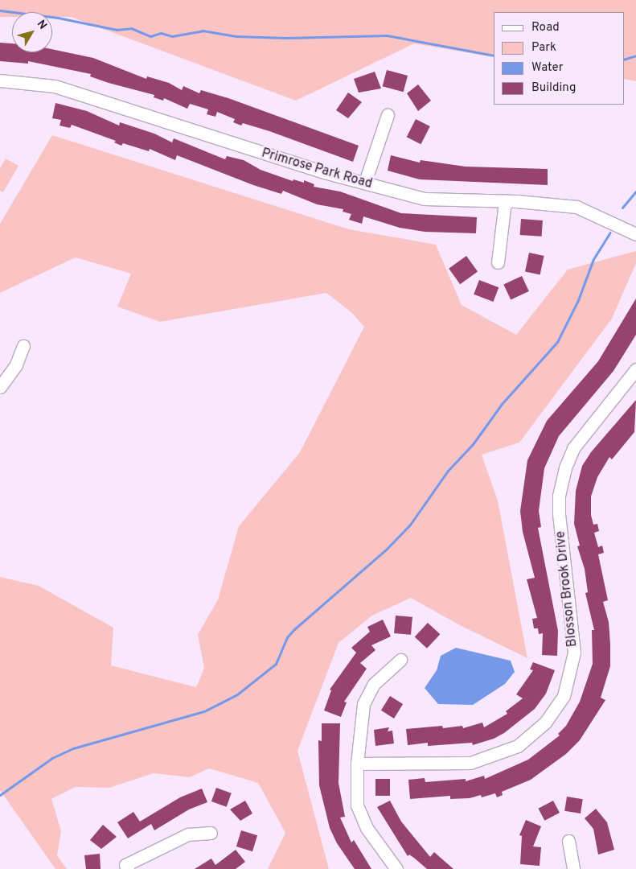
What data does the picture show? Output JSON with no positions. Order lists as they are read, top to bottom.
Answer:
{
  "streets": {
    "street": ["Primrose Park Road", "Blosson Brook Drive"]
  },
  "legend": [
    "Road",
    "Park",
    "Water",
    "Building"
  ],
  "north": "top right"
}
